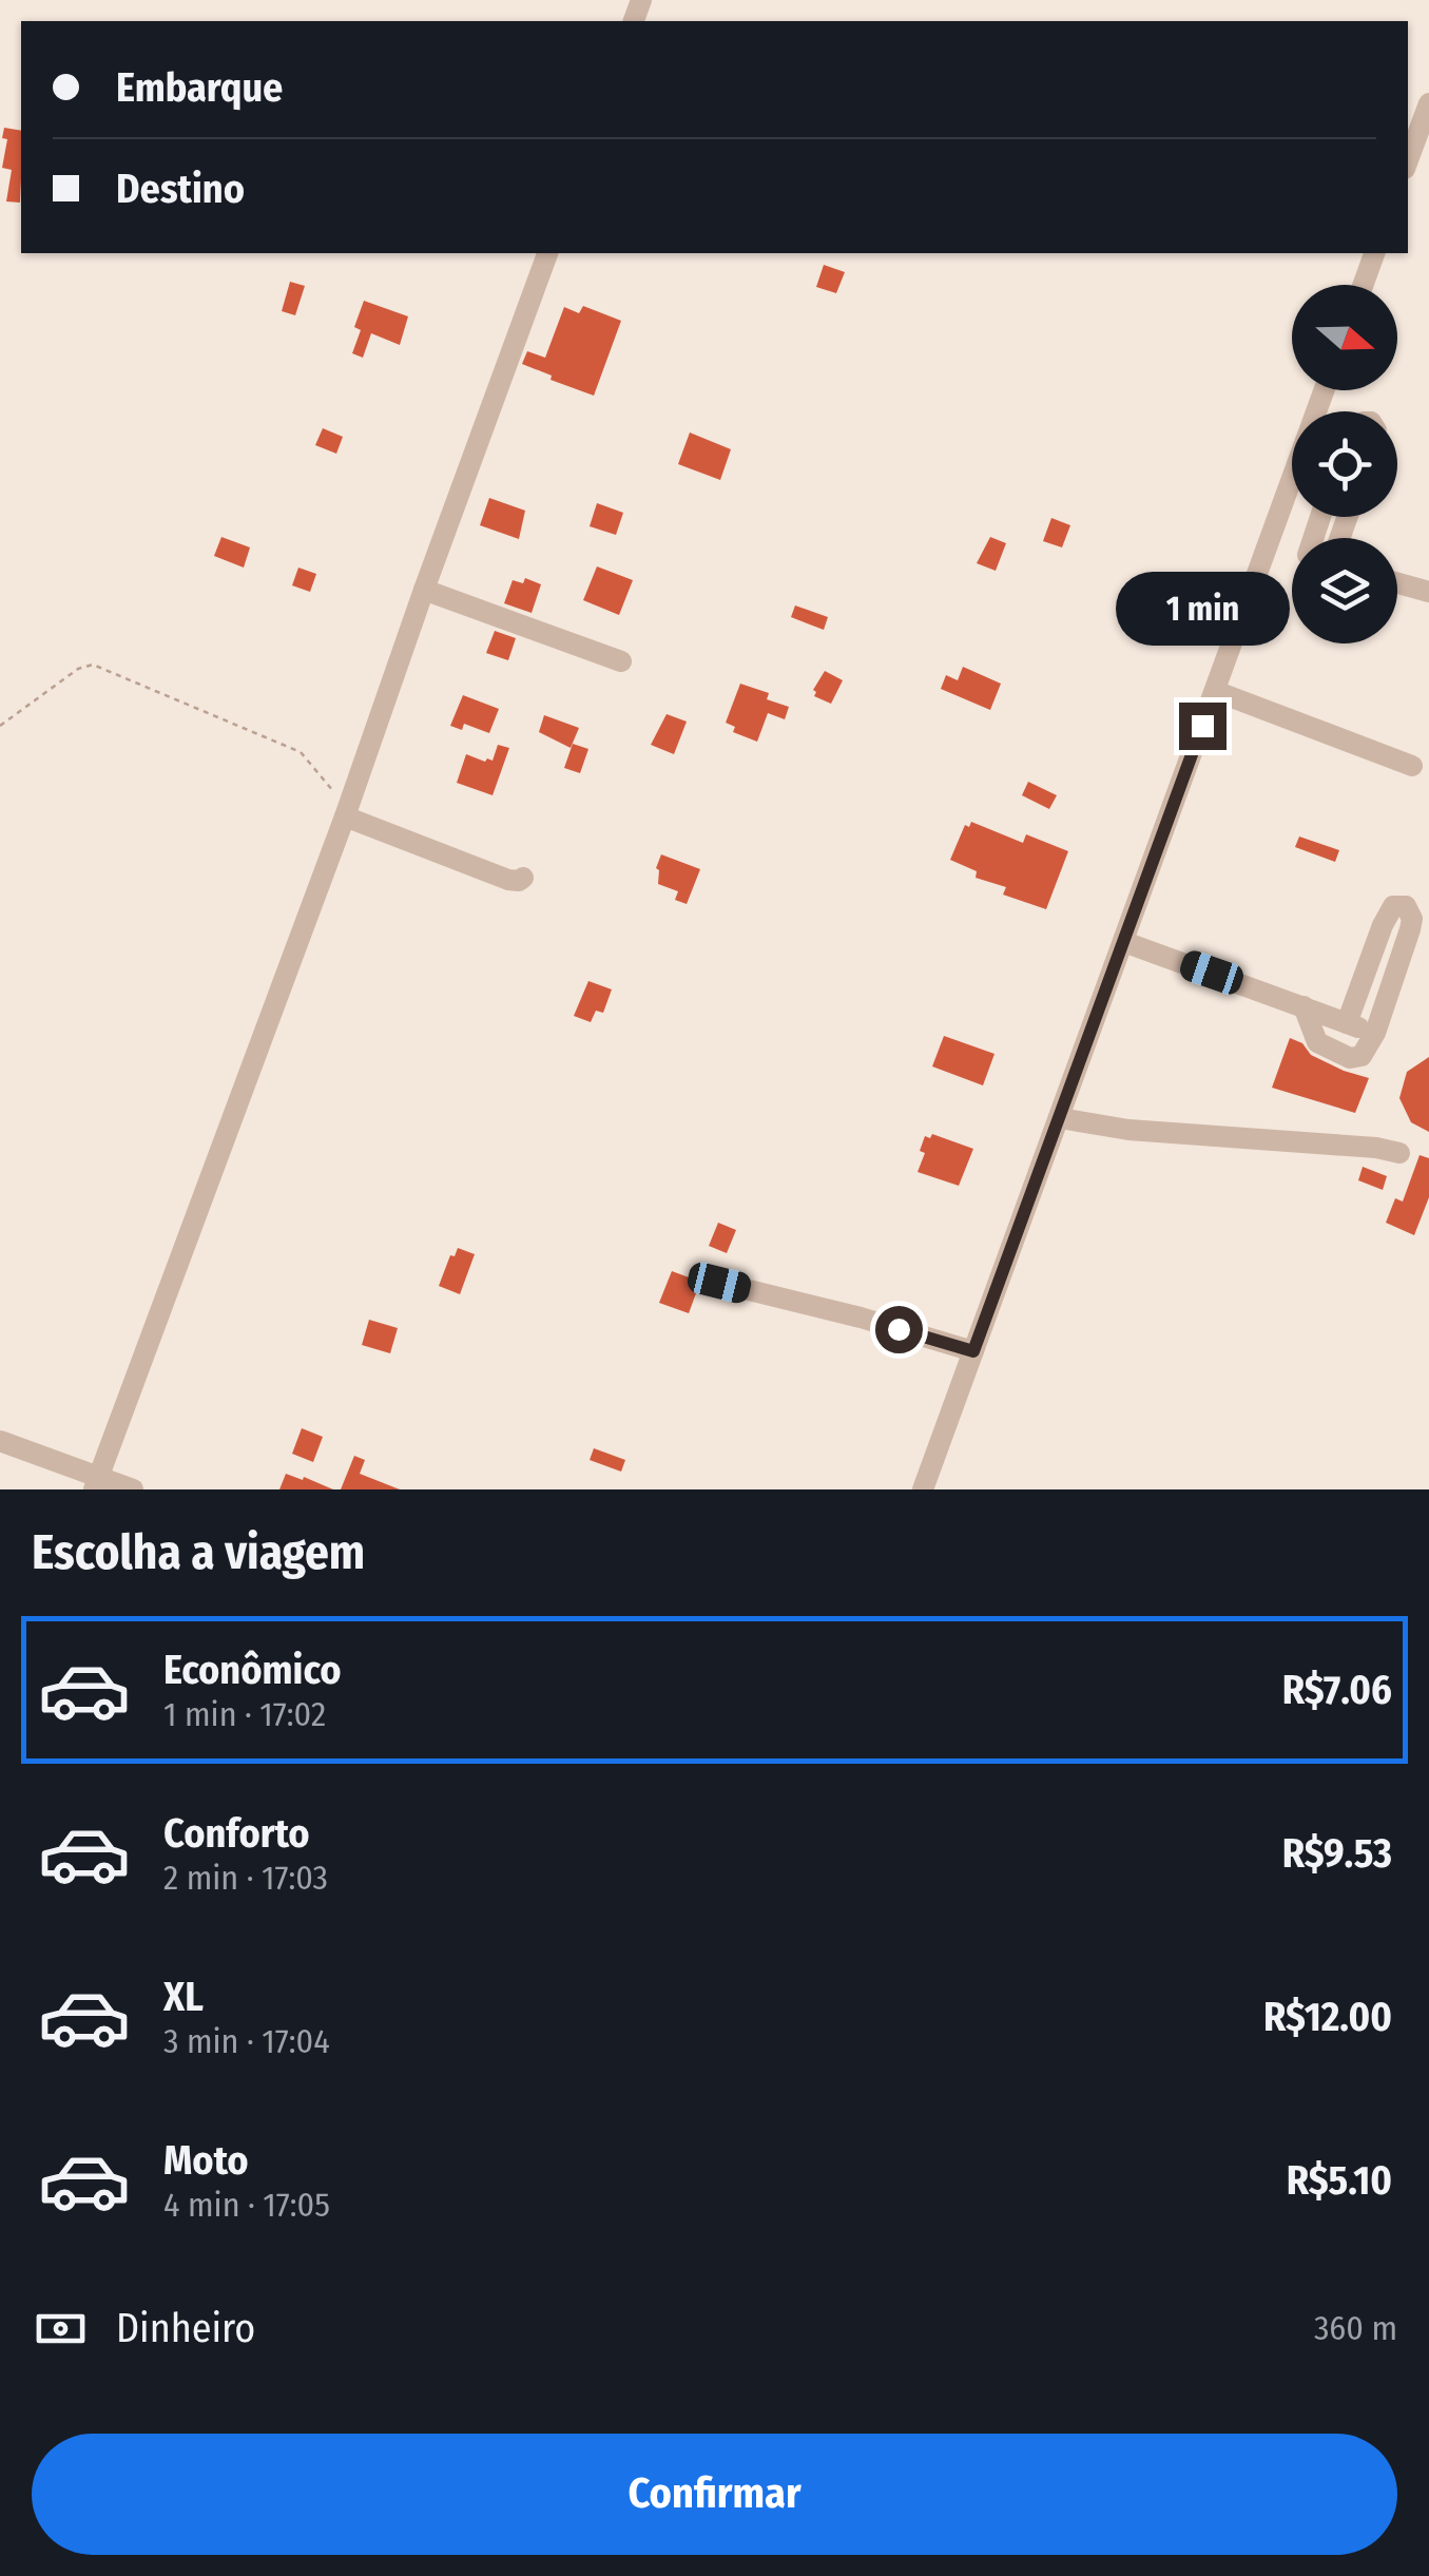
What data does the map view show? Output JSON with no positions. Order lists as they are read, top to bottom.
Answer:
{
  "north": "right",
  "page": {
    "banner": ["Embarque", "Destino"],
    "bubble": "1 min",
    "heading": "Escolha a viagem",
    "list": [
      {
        "name": "Econômico",
        "note": "1 min · 17:02",
        "value": "R$7.06"
      },
      {
        "name": "Conforto",
        "note": "2 min · 17:03",
        "value": "R$9.53"
      },
      {
        "name": "XL",
        "note": "3 min · 17:04",
        "value": "R$12.00"
      },
      {
        "name": "Moto",
        "note": "4 min · 17:05",
        "value": "R$5.10"
      }
    ],
    "pay": ["Dinheiro", "360 m"],
    "buttons": "Confirmar"
  }
}
